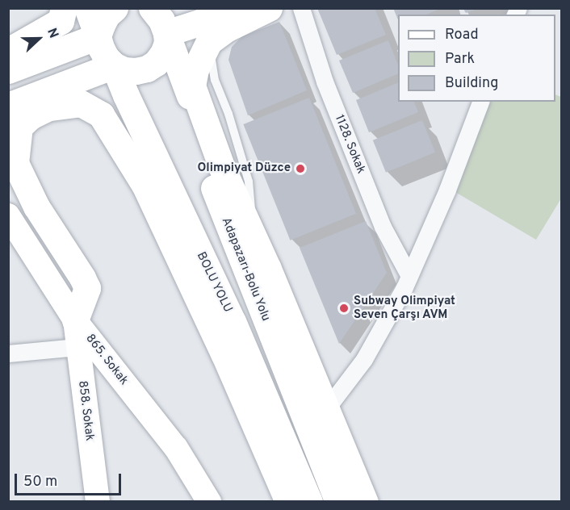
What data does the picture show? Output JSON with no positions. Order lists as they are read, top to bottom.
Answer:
{
  "streets": {
    "highway": ["Adapazarı-Bolu Yolu", "BOLU YOLU"],
    "main road": ["865. Sokak", "858. Sokak"],
    "street": ["1128. Sokak"]
  },
  "crossings": [
    ["865. Sokak", "858. Sokak"]
  ],
  "places": ["Olimpiyat Düzce", "Subway Olimpiyat Seven Çarşı AVM"],
  "legend": ["Road", "Park", "Building"],
  "scale_bar": "50 m",
  "north": "right"
}
